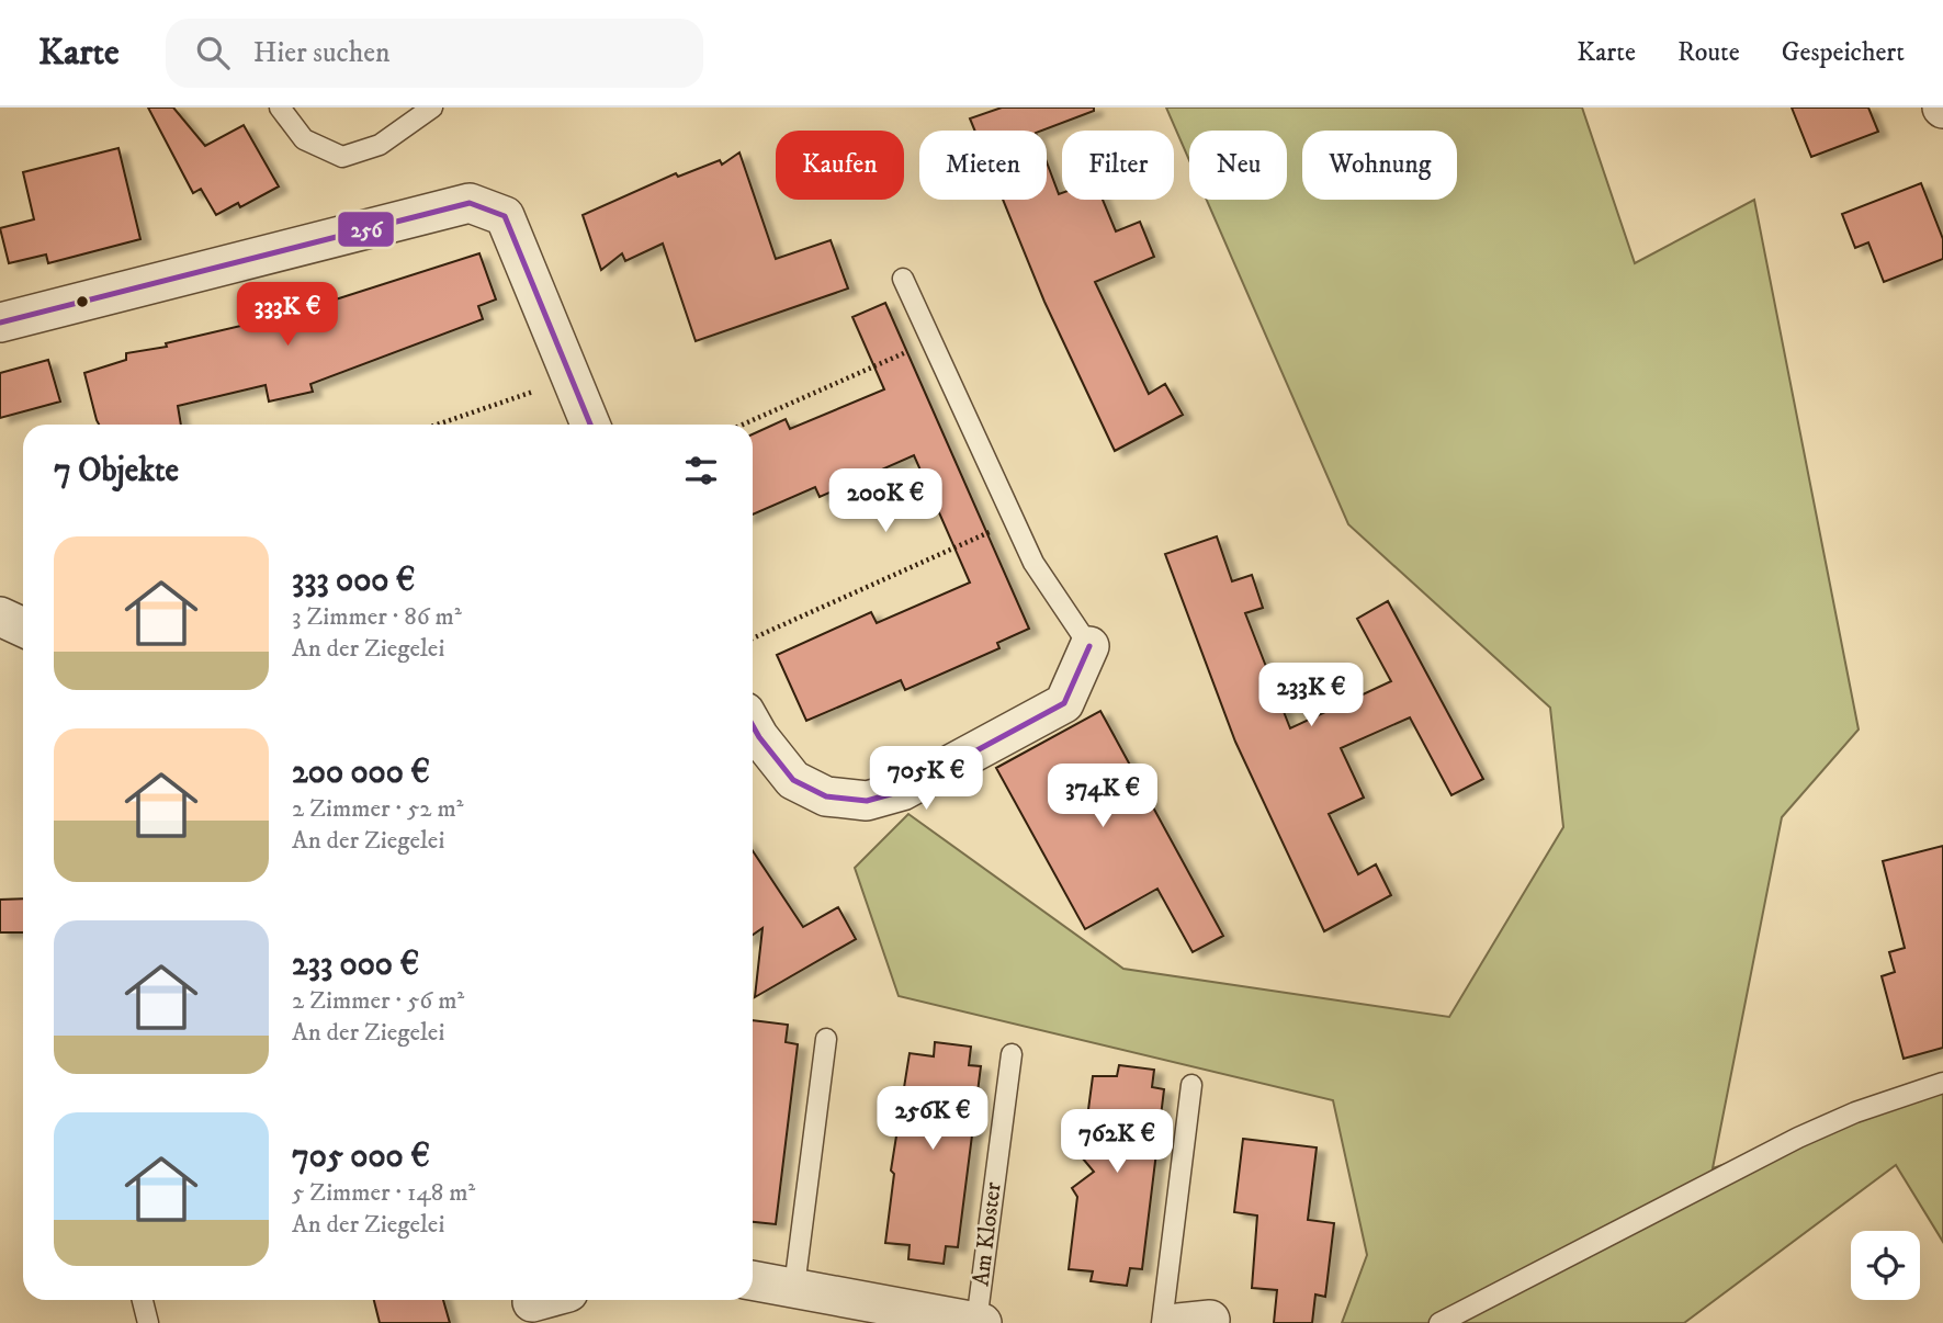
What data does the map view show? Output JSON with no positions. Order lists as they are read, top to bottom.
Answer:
{
  "streets": {
    "street": ["Am Kloster"]
  },
  "lines": ["transit line 256"],
  "page": {
    "header": "Karte",
    "search": "Hier suchen",
    "nav": ["Karte", "Route", "Gespeichert"],
    "chip": [
      "Kaufen",
      "Mieten",
      "Filter",
      "Neu",
      "Wohnung"
    ],
    "price": [
      "333K €",
      "200K €",
      "233K €",
      "705K €",
      "374K €",
      "256K €",
      "762K €"
    ],
    "heading": "7 Objekte",
    "list": [
      {
        "name": "333 000 €",
        "note": "3 Zimmer · 86 m² · An der Ziegelei"
      },
      {
        "name": "200 000 €",
        "note": "2 Zimmer · 52 m² · An der Ziegelei"
      },
      {
        "name": "233 000 €",
        "note": "2 Zimmer · 56 m² · An der Ziegelei"
      },
      {
        "name": "705 000 €",
        "note": "5 Zimmer · 148 m² · An der Ziegelei"
      }
    ]
  }
}
